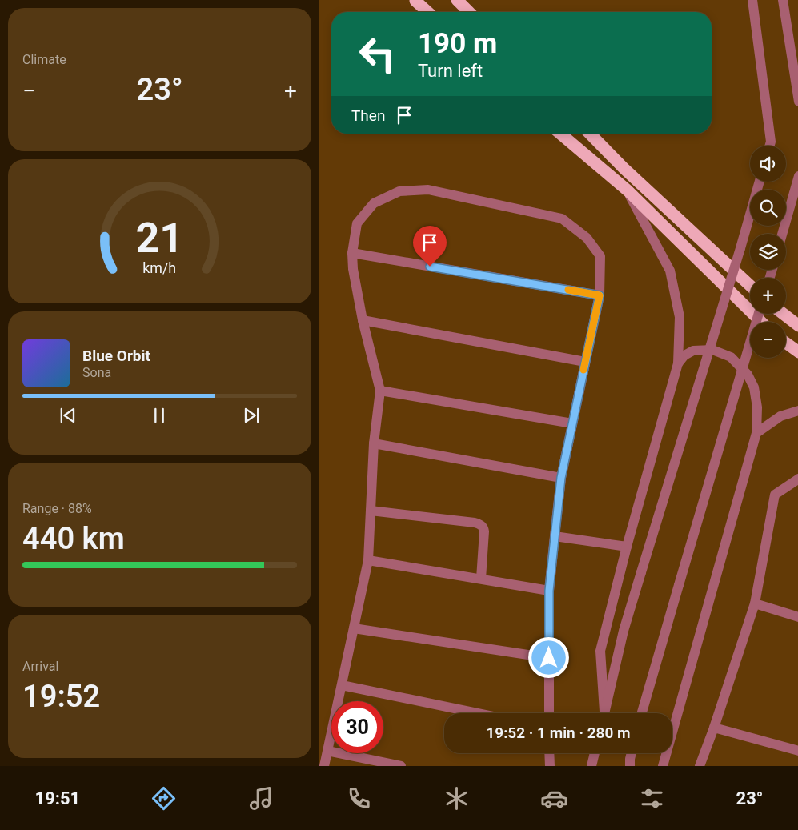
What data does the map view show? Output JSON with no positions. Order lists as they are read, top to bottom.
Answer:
{
  "page": {
    "tile": [
      "Climate",
      ["Range · 88%", "440 km"],
      ["Arrival", "19:52"]
    ],
    "turn": ["190 m", "Turn left"],
    "heat": ["−", "23°", "+"],
    "then": "Then",
    "map_buttons": ["+", "−"],
    "song": ["Blue Orbit", "Sona"],
    "limit": "30",
    "trip": "19:52 · 1 min · 280 m",
    "tabs": ["19:51", "23°"],
    "gauge": ["21", "km/h"]
  }
}
